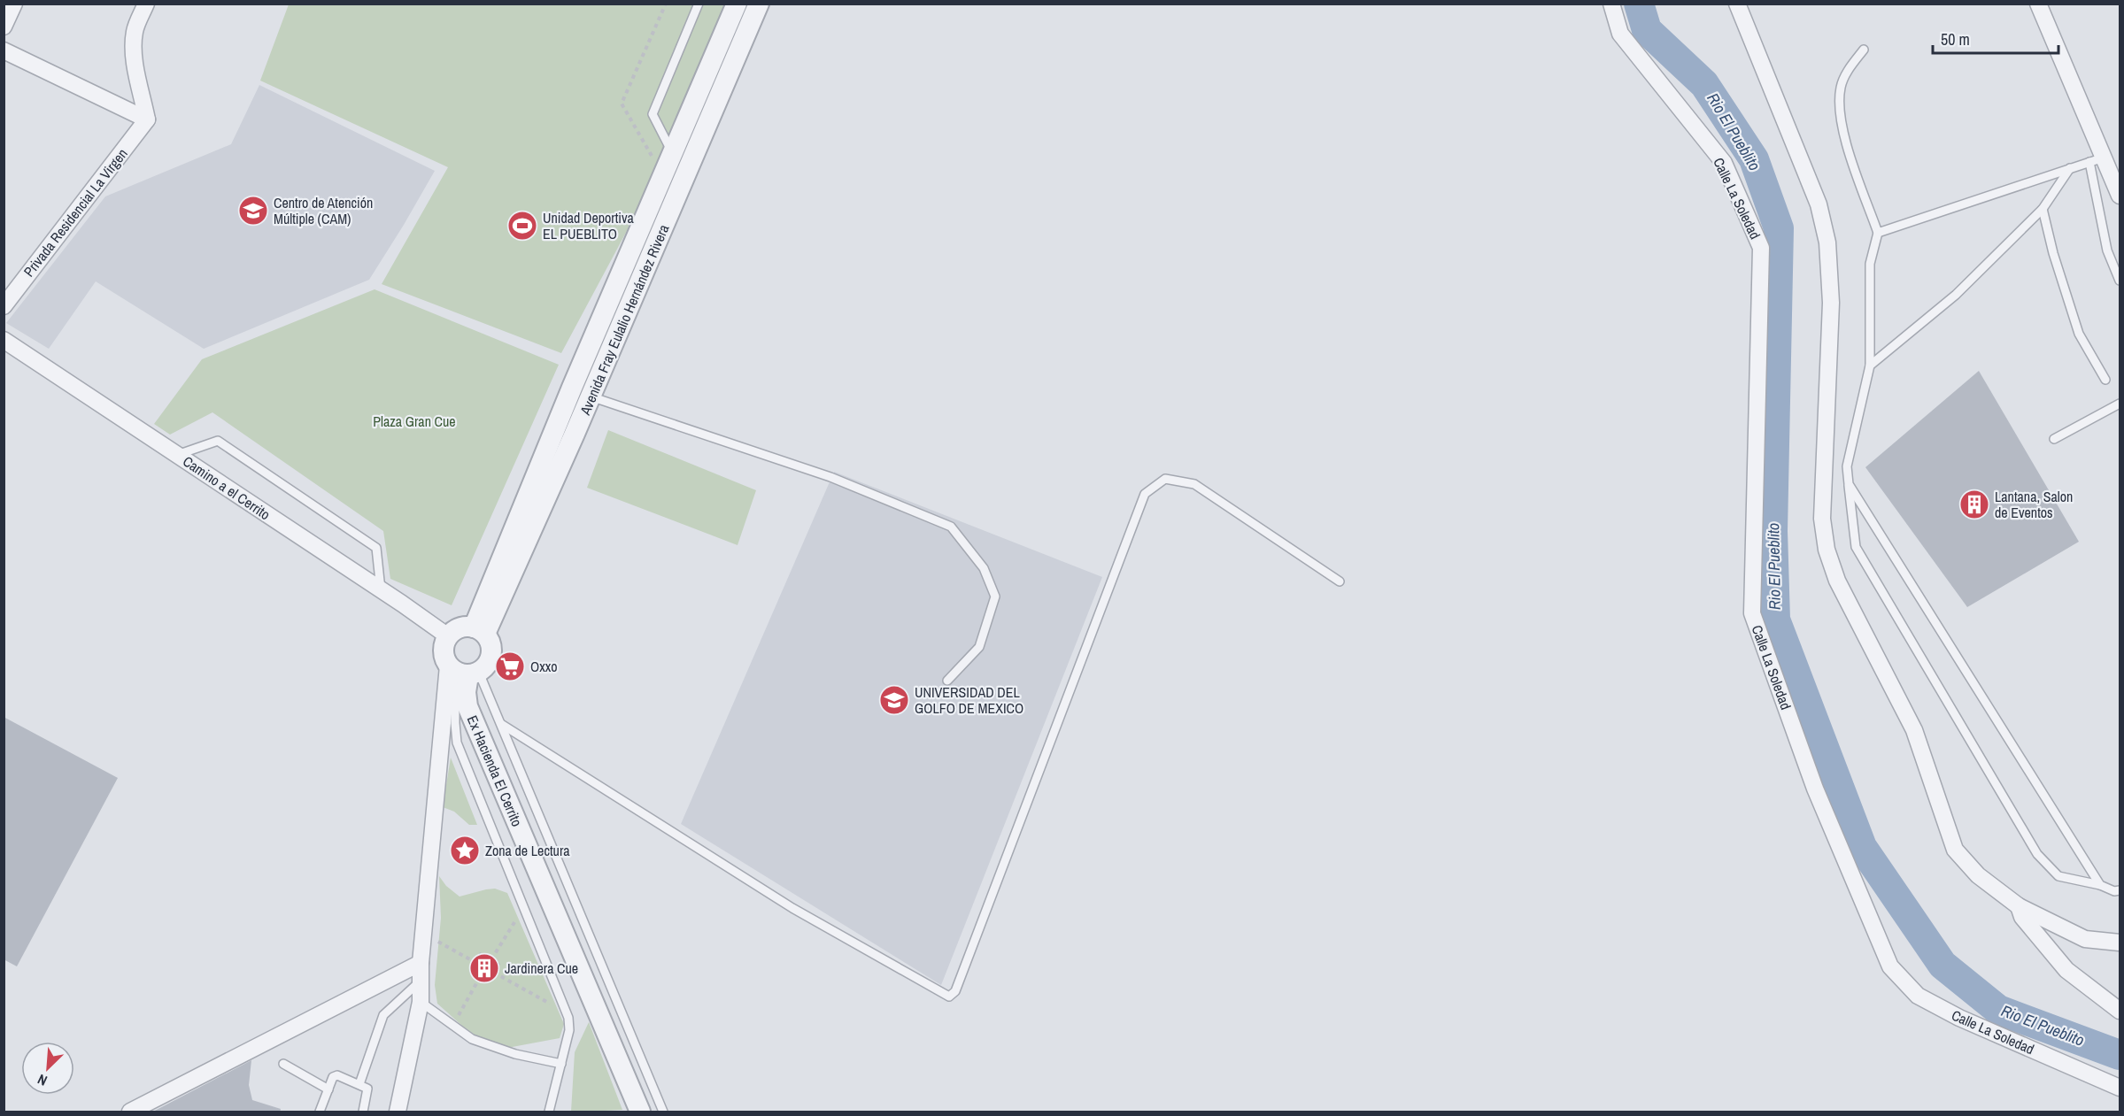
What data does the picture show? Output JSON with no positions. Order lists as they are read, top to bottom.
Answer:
{
  "streets": {
    "street": [
      "Calle La Soledad",
      "Privada Residencial La Virgen",
      "Avenida Fray Eulalio Hernández Rivera",
      "Camino a el Cerrito",
      "Ex Hacienda El Cerrito"
    ]
  },
  "crossings": [
    ["Avenida Fray Eulalio Hernández Rivera", "Camino a el Cerrito"],
    ["Avenida Fray Eulalio Hernández Rivera", "Ex Hacienda El Cerrito"],
    ["Camino a el Cerrito", "Ex Hacienda El Cerrito"]
  ],
  "water": ["Rio El Pueblito"],
  "parks": ["Plaza Gran Cue"],
  "places": {
    "school or university": ["Centro de Atención Múltiple (CAM)", "UNIVERSIDAD DEL GOLFO DE MEXICO"],
    "sports": ["Unidad Deportiva EL PUEBLITO"],
    "building": ["Lantana, Salon de Eventos", "Jardinera Cue"],
    "supermarket": ["Oxxo"],
    "place": ["Zona de Lectura"]
  },
  "scale_bar": "50 m",
  "north": "bottom left"
}
